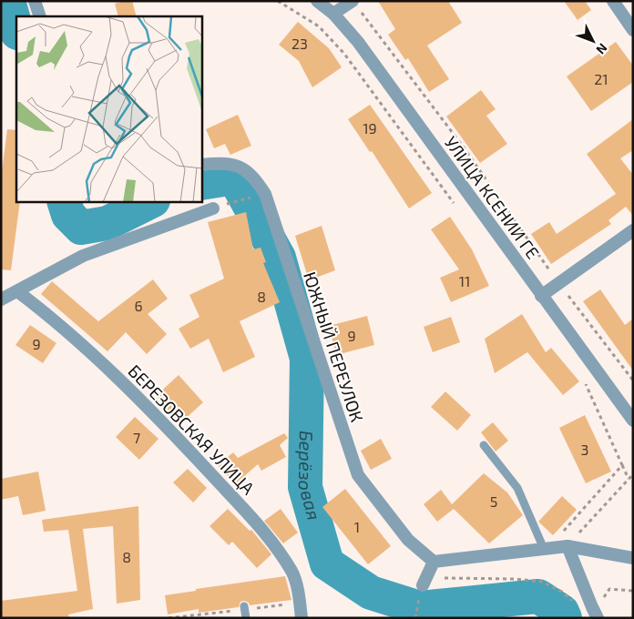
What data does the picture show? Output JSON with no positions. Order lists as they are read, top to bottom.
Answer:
{
  "streets": {
    "street": ["УЛИЦА КСЕНИИ ГЕ", "ЮЖНЫЙ ПЕРЕУЛОК", "БЕРЕЗОВСКАЯ УЛИЦА"]
  },
  "water": ["Берёзовая"],
  "house_numbers": [
    "23",
    "21",
    "19",
    "11",
    "8",
    "6",
    "9",
    "9",
    "7",
    "3",
    "5",
    "1",
    "8"
  ],
  "north": "bottom right"
}
